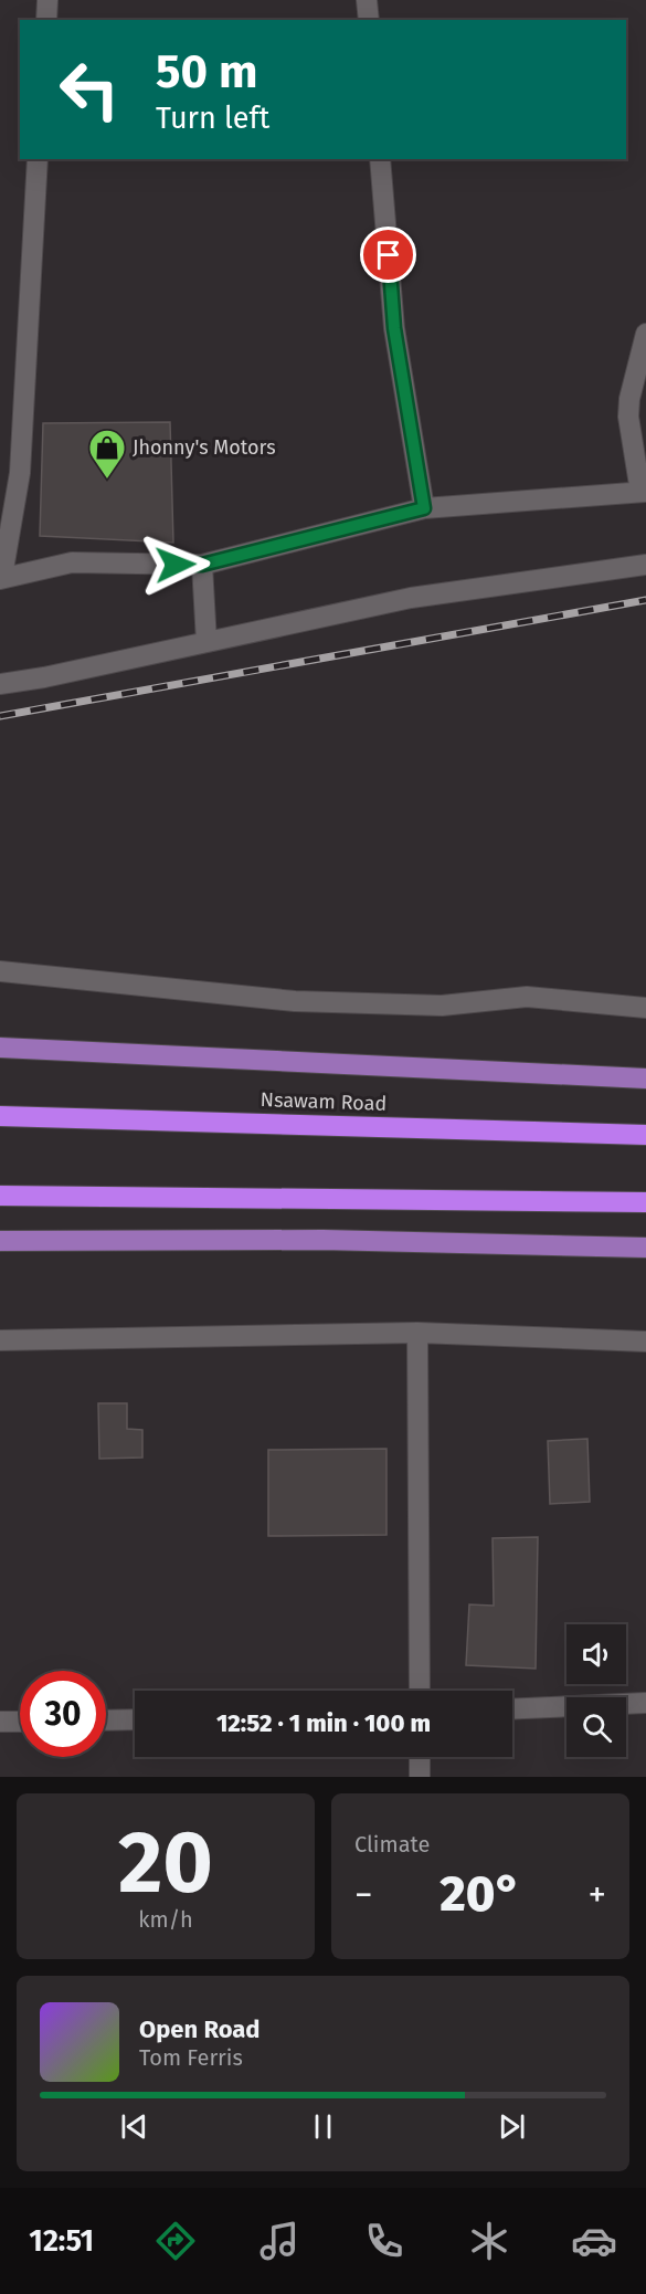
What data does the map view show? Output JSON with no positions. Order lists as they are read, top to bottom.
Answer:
{
  "streets": {
    "highway": ["Nsawam Road"]
  },
  "places": {
    "shop": ["Jhonny's Motors"]
  },
  "page": {
    "turn": ["50 m", "Turn left"],
    "limit": "30",
    "trip": "12:52 · 1 min · 100 m",
    "tile": [
      ["20", "km/h"],
      "Climate"
    ],
    "heat": ["−", "20°", "+"],
    "song": ["Open Road", "Tom Ferris"],
    "tabs": "12:51"
  }
}
